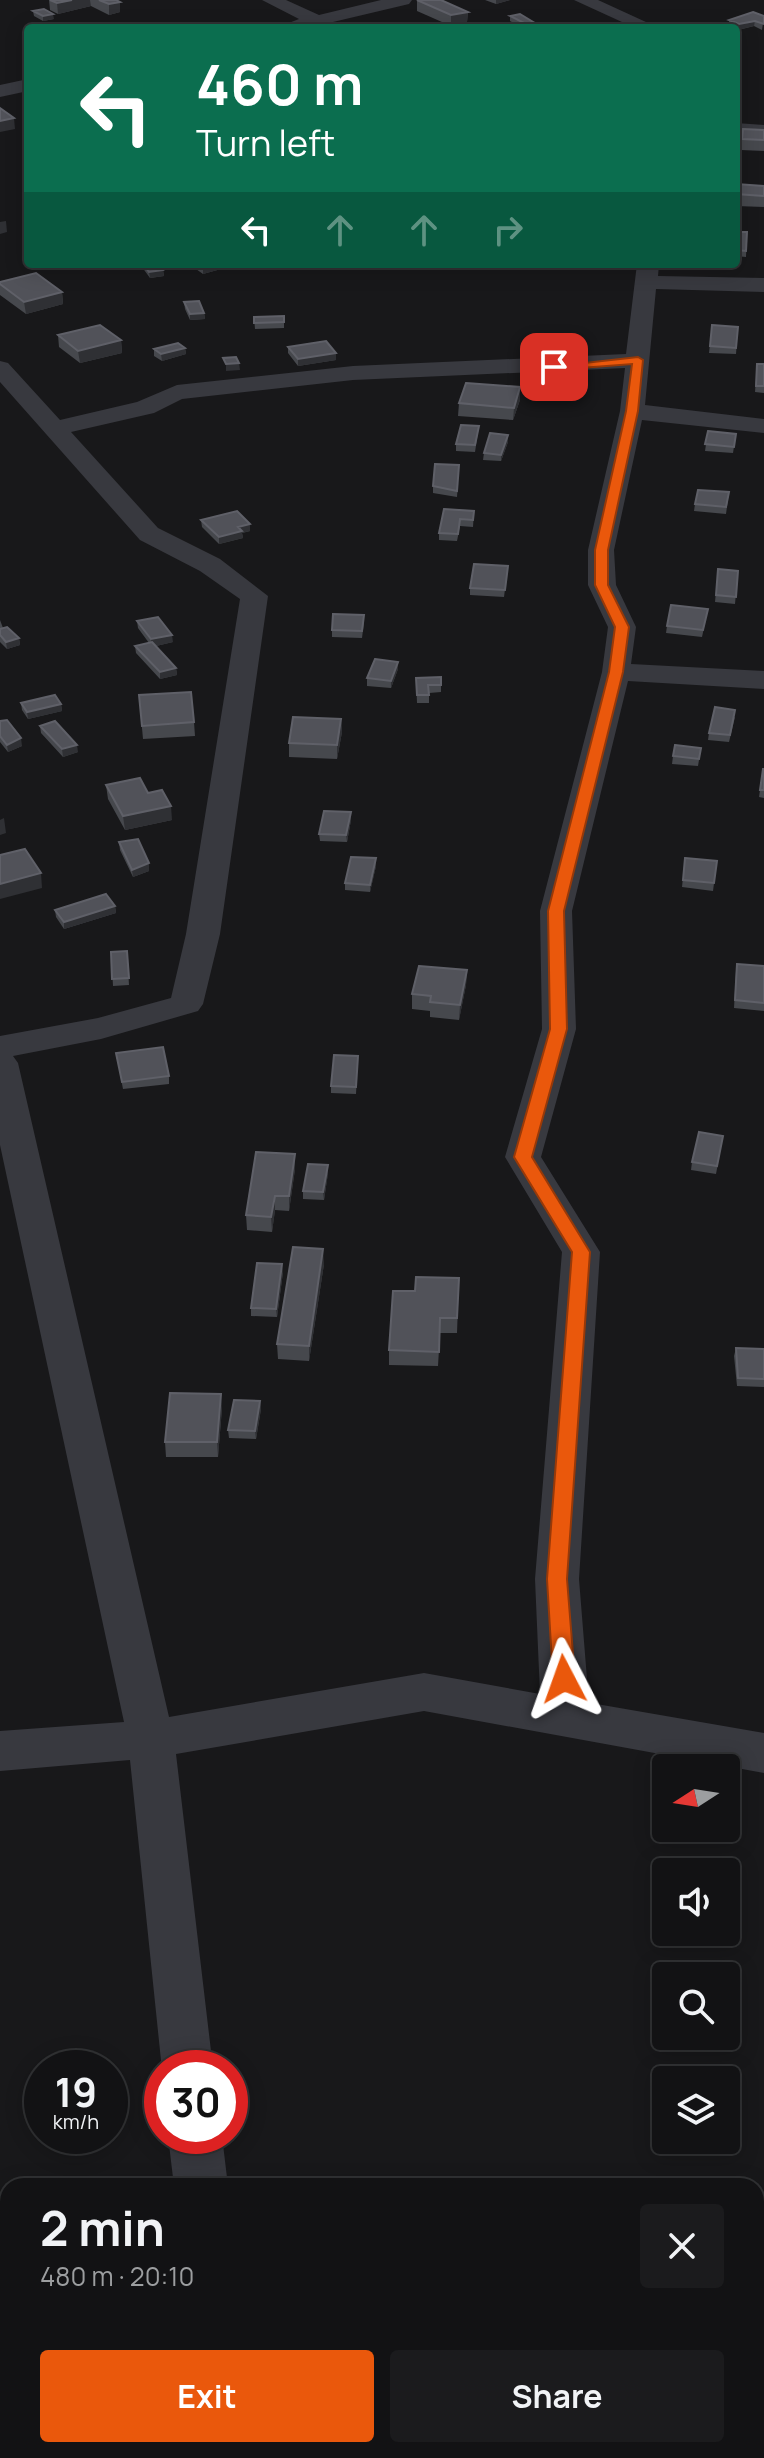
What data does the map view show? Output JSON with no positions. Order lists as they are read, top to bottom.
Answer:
{
  "north": "left",
  "page": {
    "turn": ["460 m", "Turn left"],
    "speed": "19 km/h",
    "limit": "30",
    "heading": ["2 min", "480 m · 20:10"],
    "buttons": ["Exit", "Share"]
  }
}
